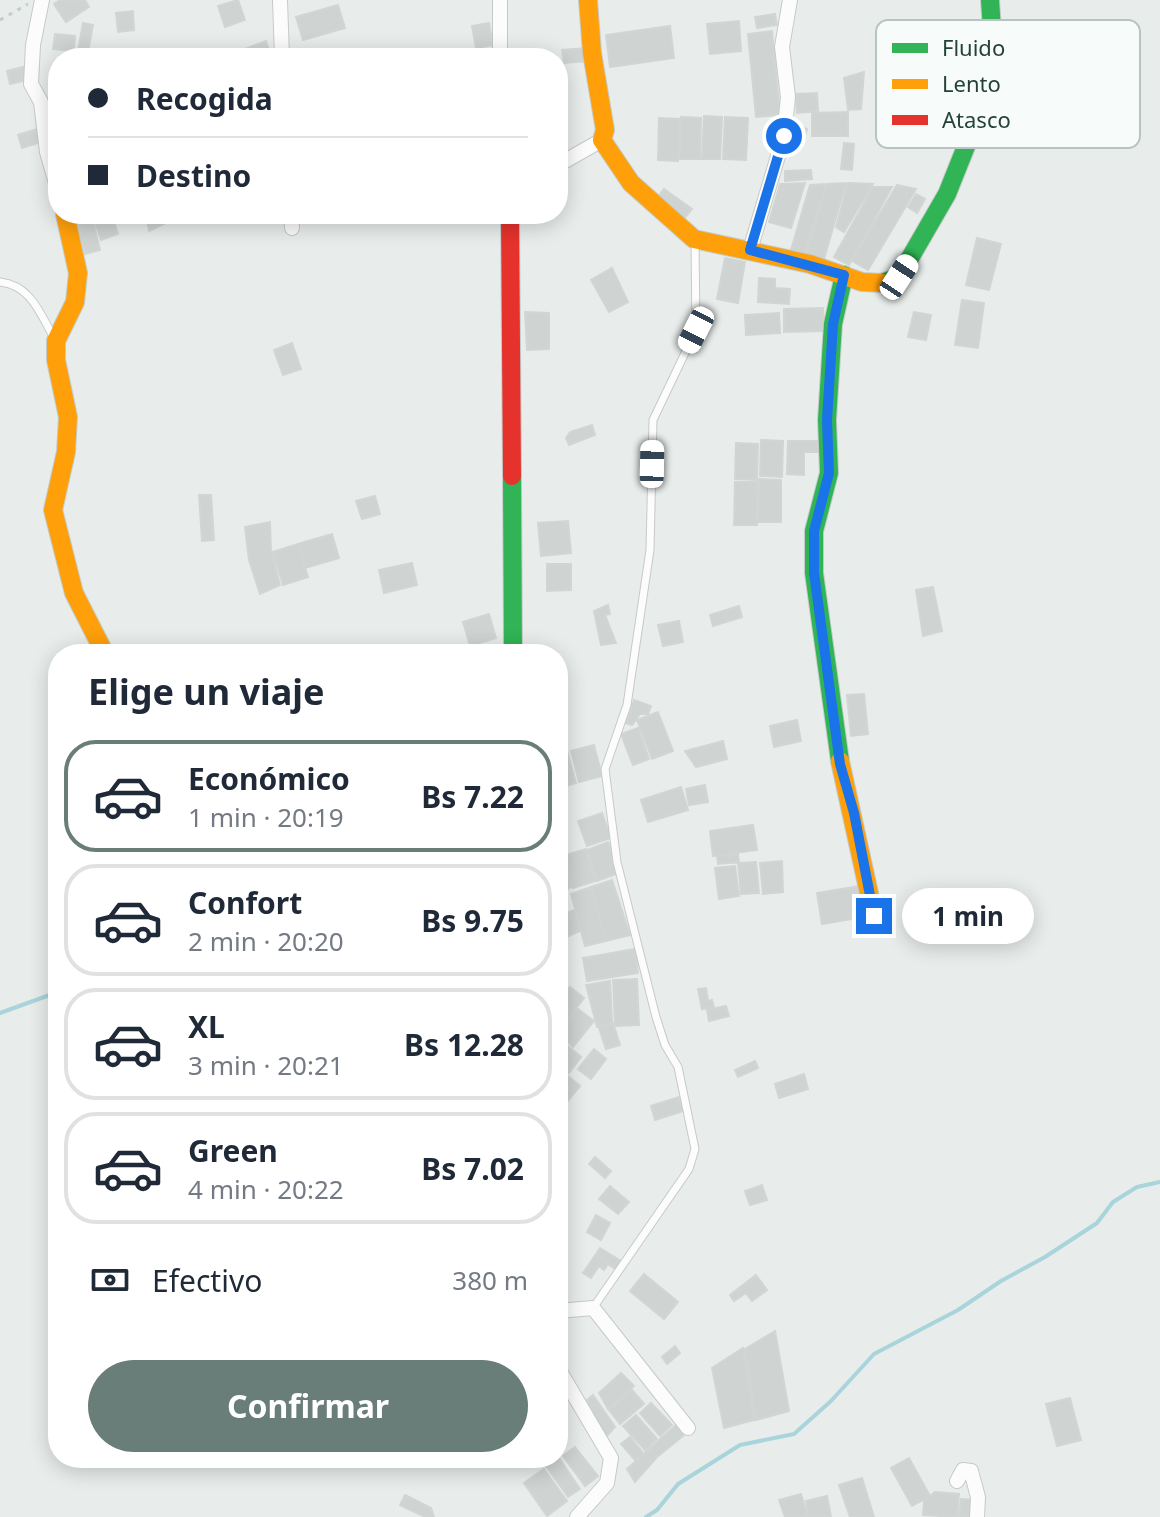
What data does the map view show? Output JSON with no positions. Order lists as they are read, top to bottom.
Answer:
{
  "legend": ["Fluido", "Lento", "Atasco"],
  "page": {
    "banner": ["Recogida", "Destino"],
    "heading": "Elige un viaje",
    "list": [
      {
        "name": "Económico",
        "note": "1 min · 20:19",
        "value": "Bs 7.22"
      },
      {
        "name": "Confort",
        "note": "2 min · 20:20",
        "value": "Bs 9.75"
      },
      {
        "name": "XL",
        "note": "3 min · 20:21",
        "value": "Bs 12.28"
      },
      {
        "name": "Green",
        "note": "4 min · 20:22",
        "value": "Bs 7.02"
      }
    ],
    "bubble": "1 min",
    "pay": ["Efectivo", "380 m"],
    "buttons": "Confirmar"
  }
}
